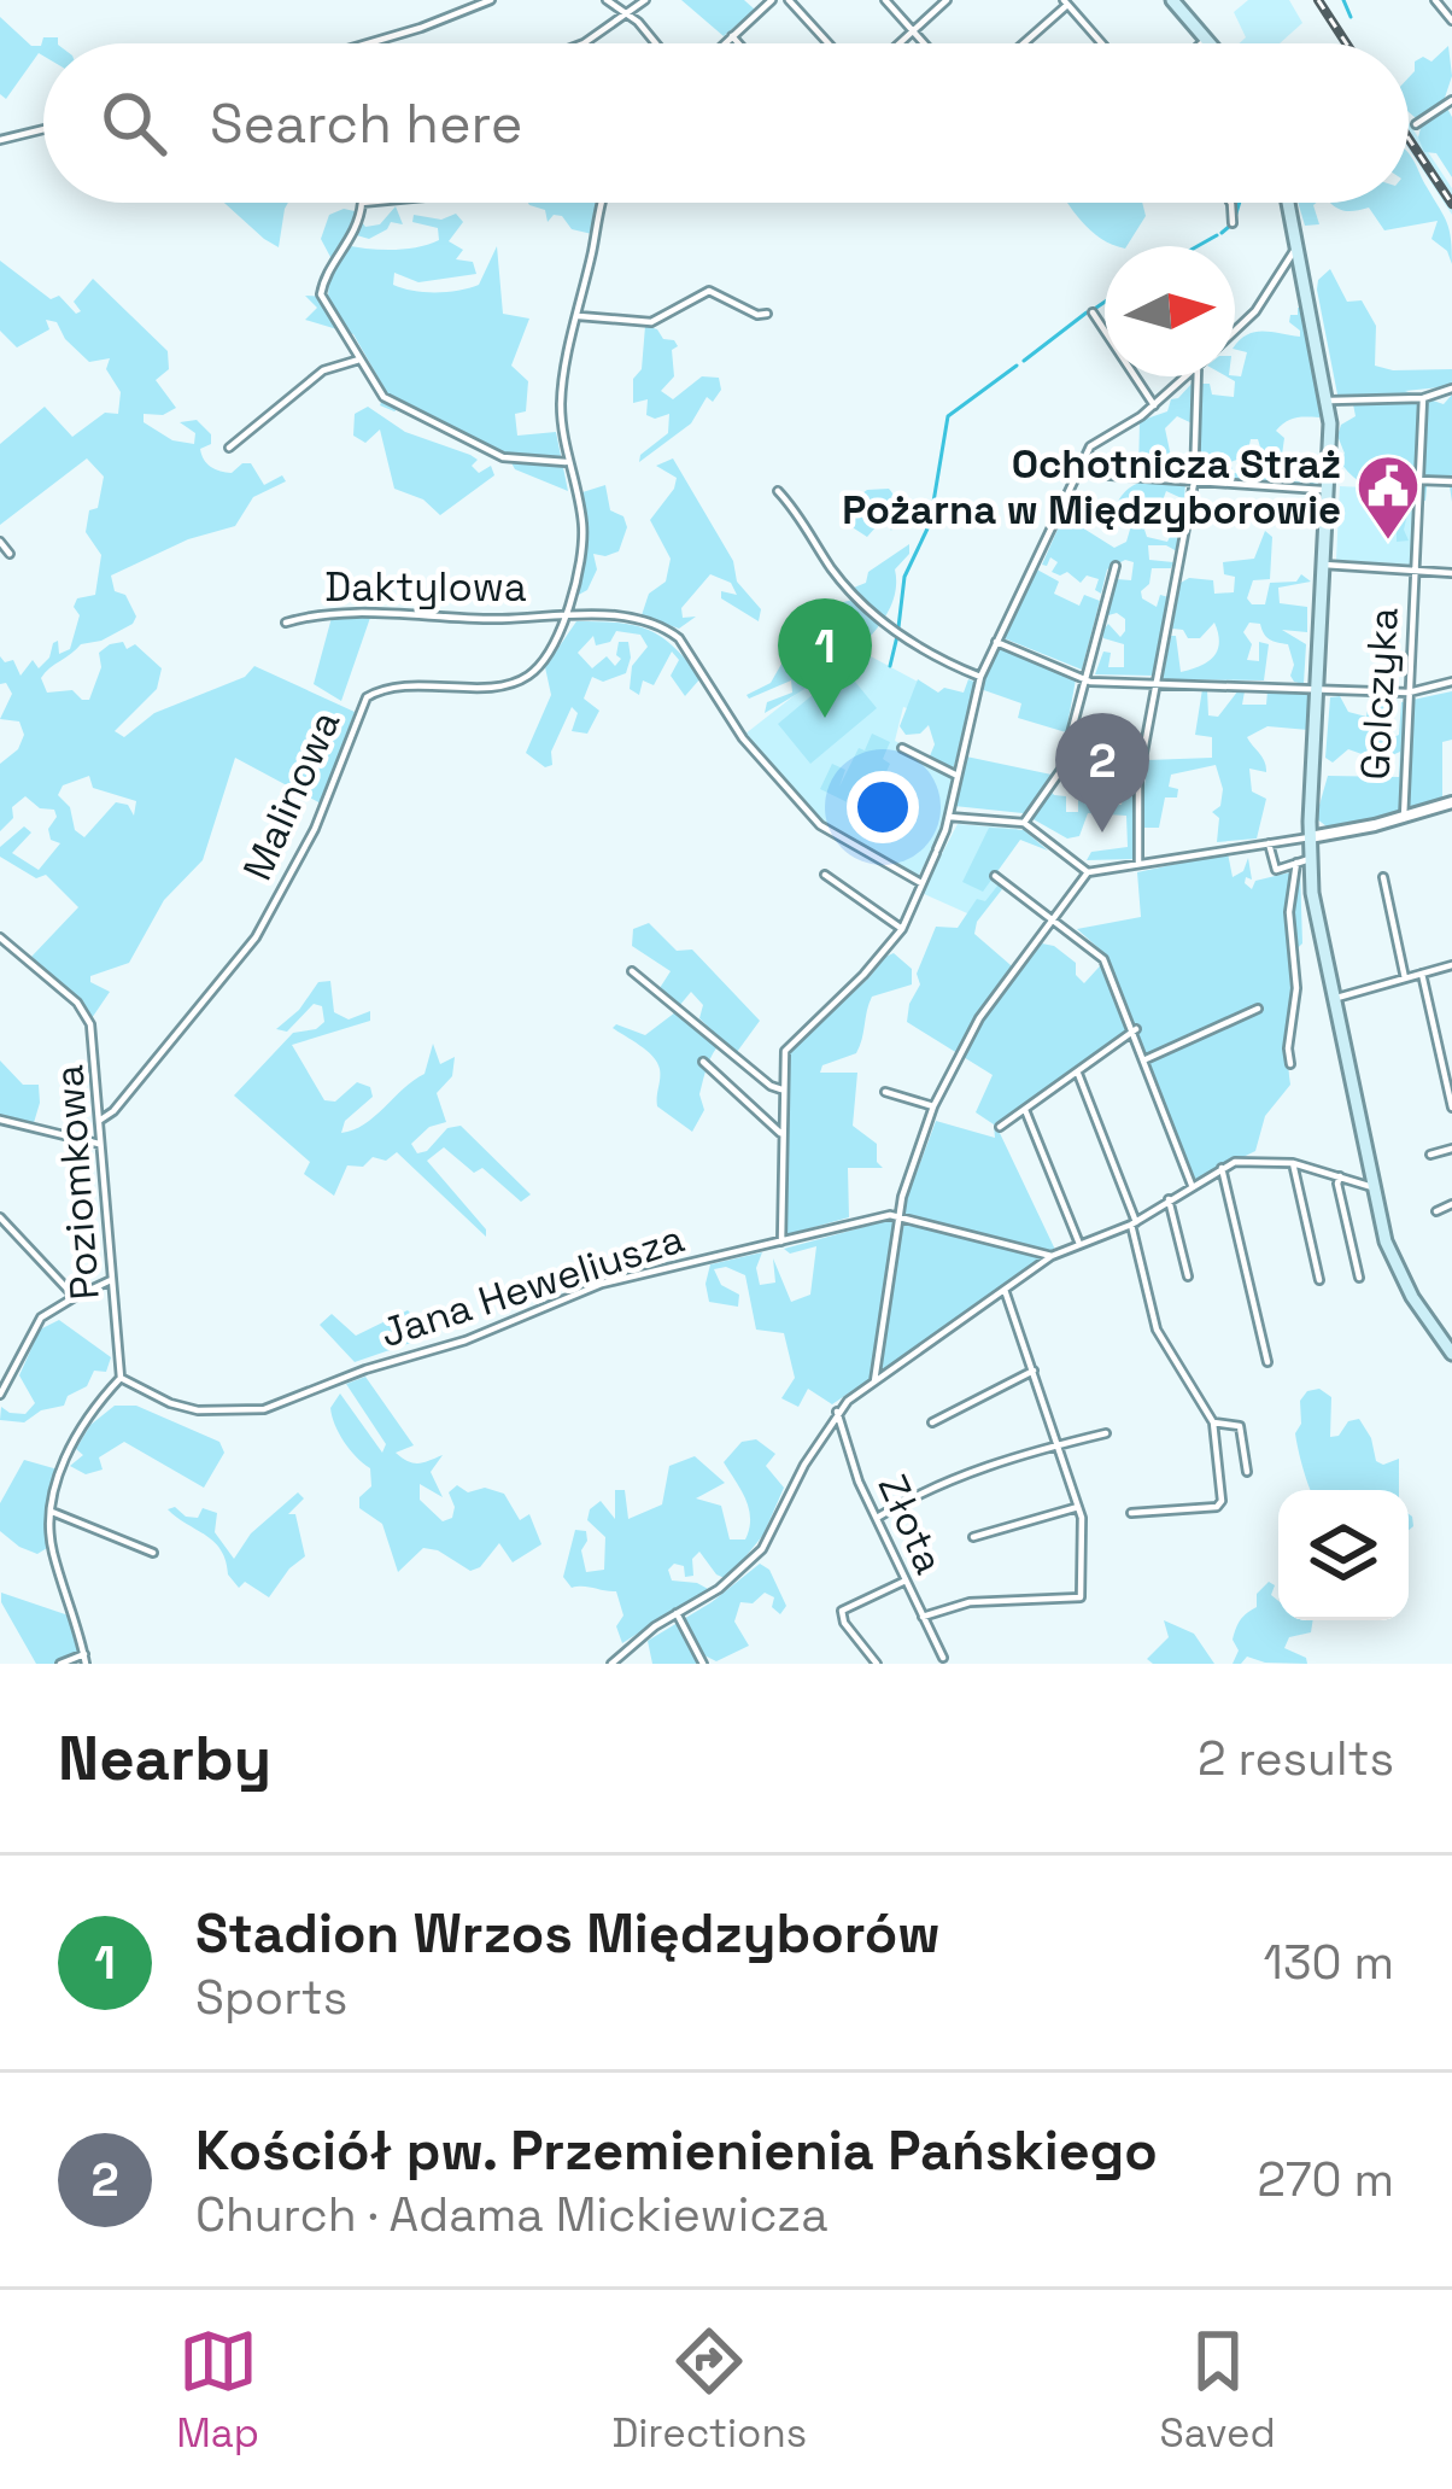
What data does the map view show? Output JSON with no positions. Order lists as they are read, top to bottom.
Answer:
{
  "streets": {
    "street": [
      "Daktylowa",
      "Golczyka",
      "Malinowa",
      "Poziomkowa",
      "Jana Heweliusza",
      "Złota"
    ]
  },
  "crossings": [
    ["Daktylowa", "Malinowa"],
    ["Malinowa", "Poziomkowa"],
    ["Poziomkowa", "Jana Heweliusza"]
  ],
  "places": {
    "public building": ["Ochotnicza Straż Pożarna w Międzyborowie"]
  },
  "north": "right",
  "page": {
    "search": "Search here",
    "pins": ["1", "2"],
    "heading": ["Nearby", "2 results"],
    "list": [
      {
        "mark": "1",
        "name": "Stadion Wrzos Międzyborów",
        "note": "Sports",
        "value": "130 m"
      },
      {
        "mark": "2",
        "name": "Kościół pw. Przemienienia Pańskiego",
        "note": "Church · Adama Mickiewicza",
        "value": "270 m"
      }
    ],
    "nav": ["Map", "Directions", "Saved"]
  }
}
